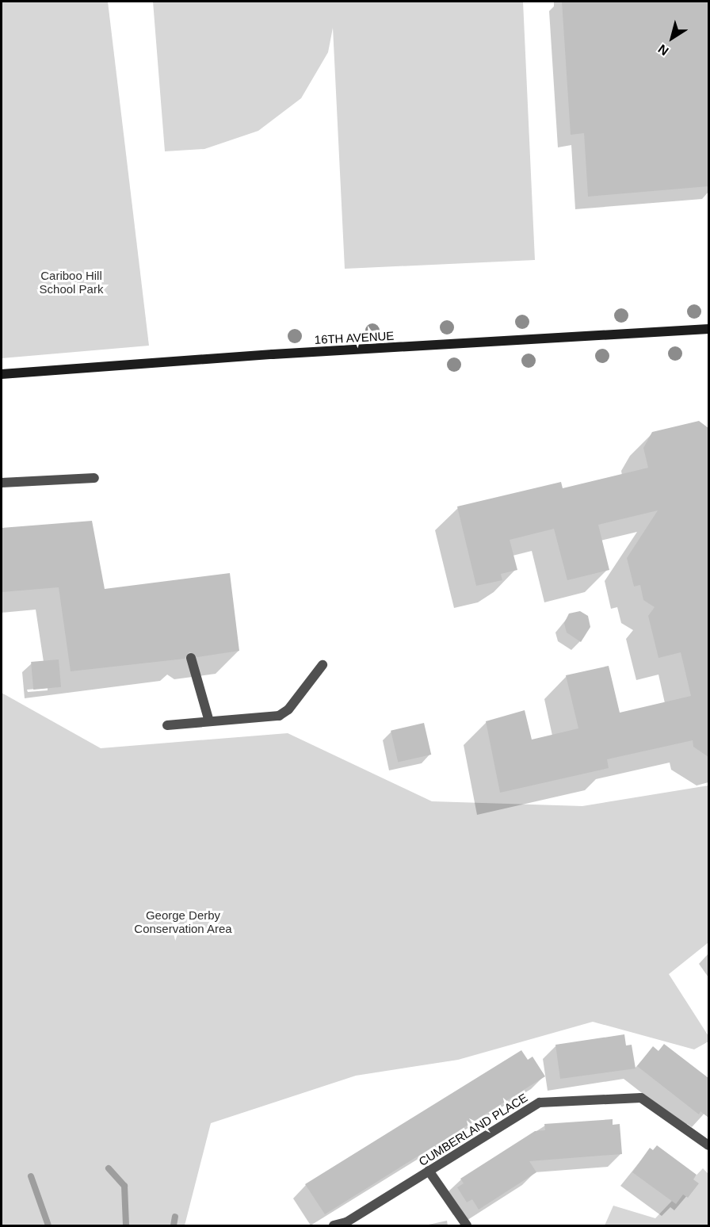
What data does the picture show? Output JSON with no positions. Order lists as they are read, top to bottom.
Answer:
{
  "streets": {
    "street": ["16TH AVENUE"],
    "lane": ["CUMBERLAND PLACE"]
  },
  "parks": ["Cariboo Hill School Park", "George Derby Conservation Area"],
  "north": "bottom left"
}
